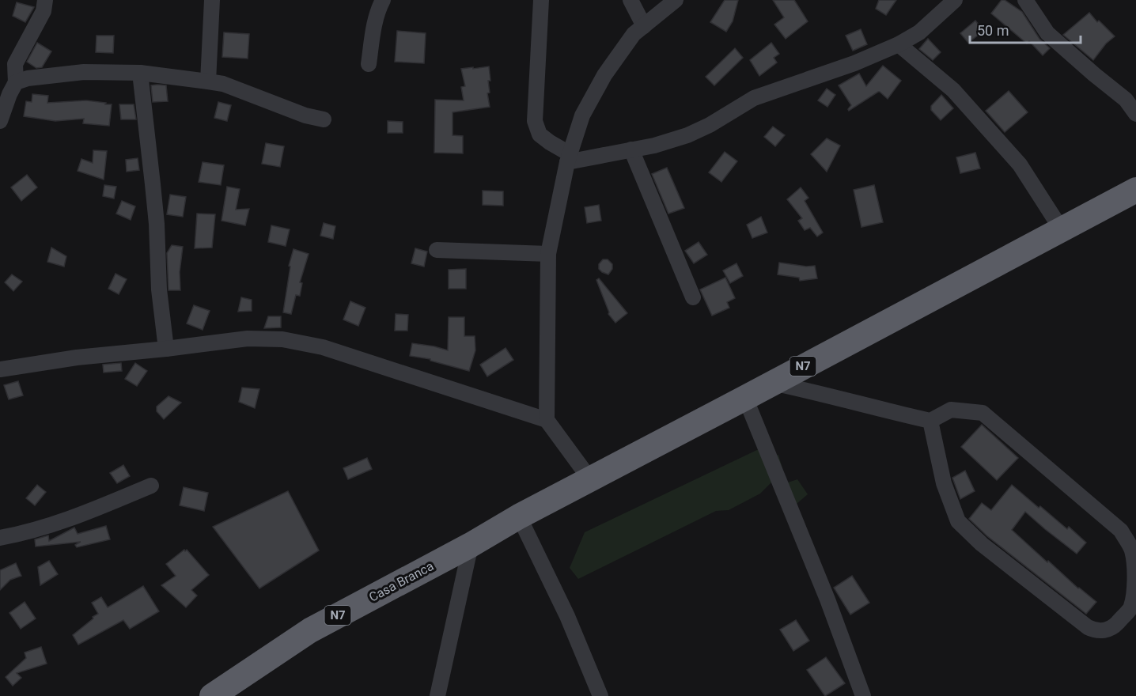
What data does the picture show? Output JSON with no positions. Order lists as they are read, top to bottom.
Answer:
{
  "streets": {
    "highway": ["N7", "Casa Branca"]
  },
  "crossings": [
    ["N7", "Casa Branca"]
  ],
  "scale_bar": "50 m"
}
